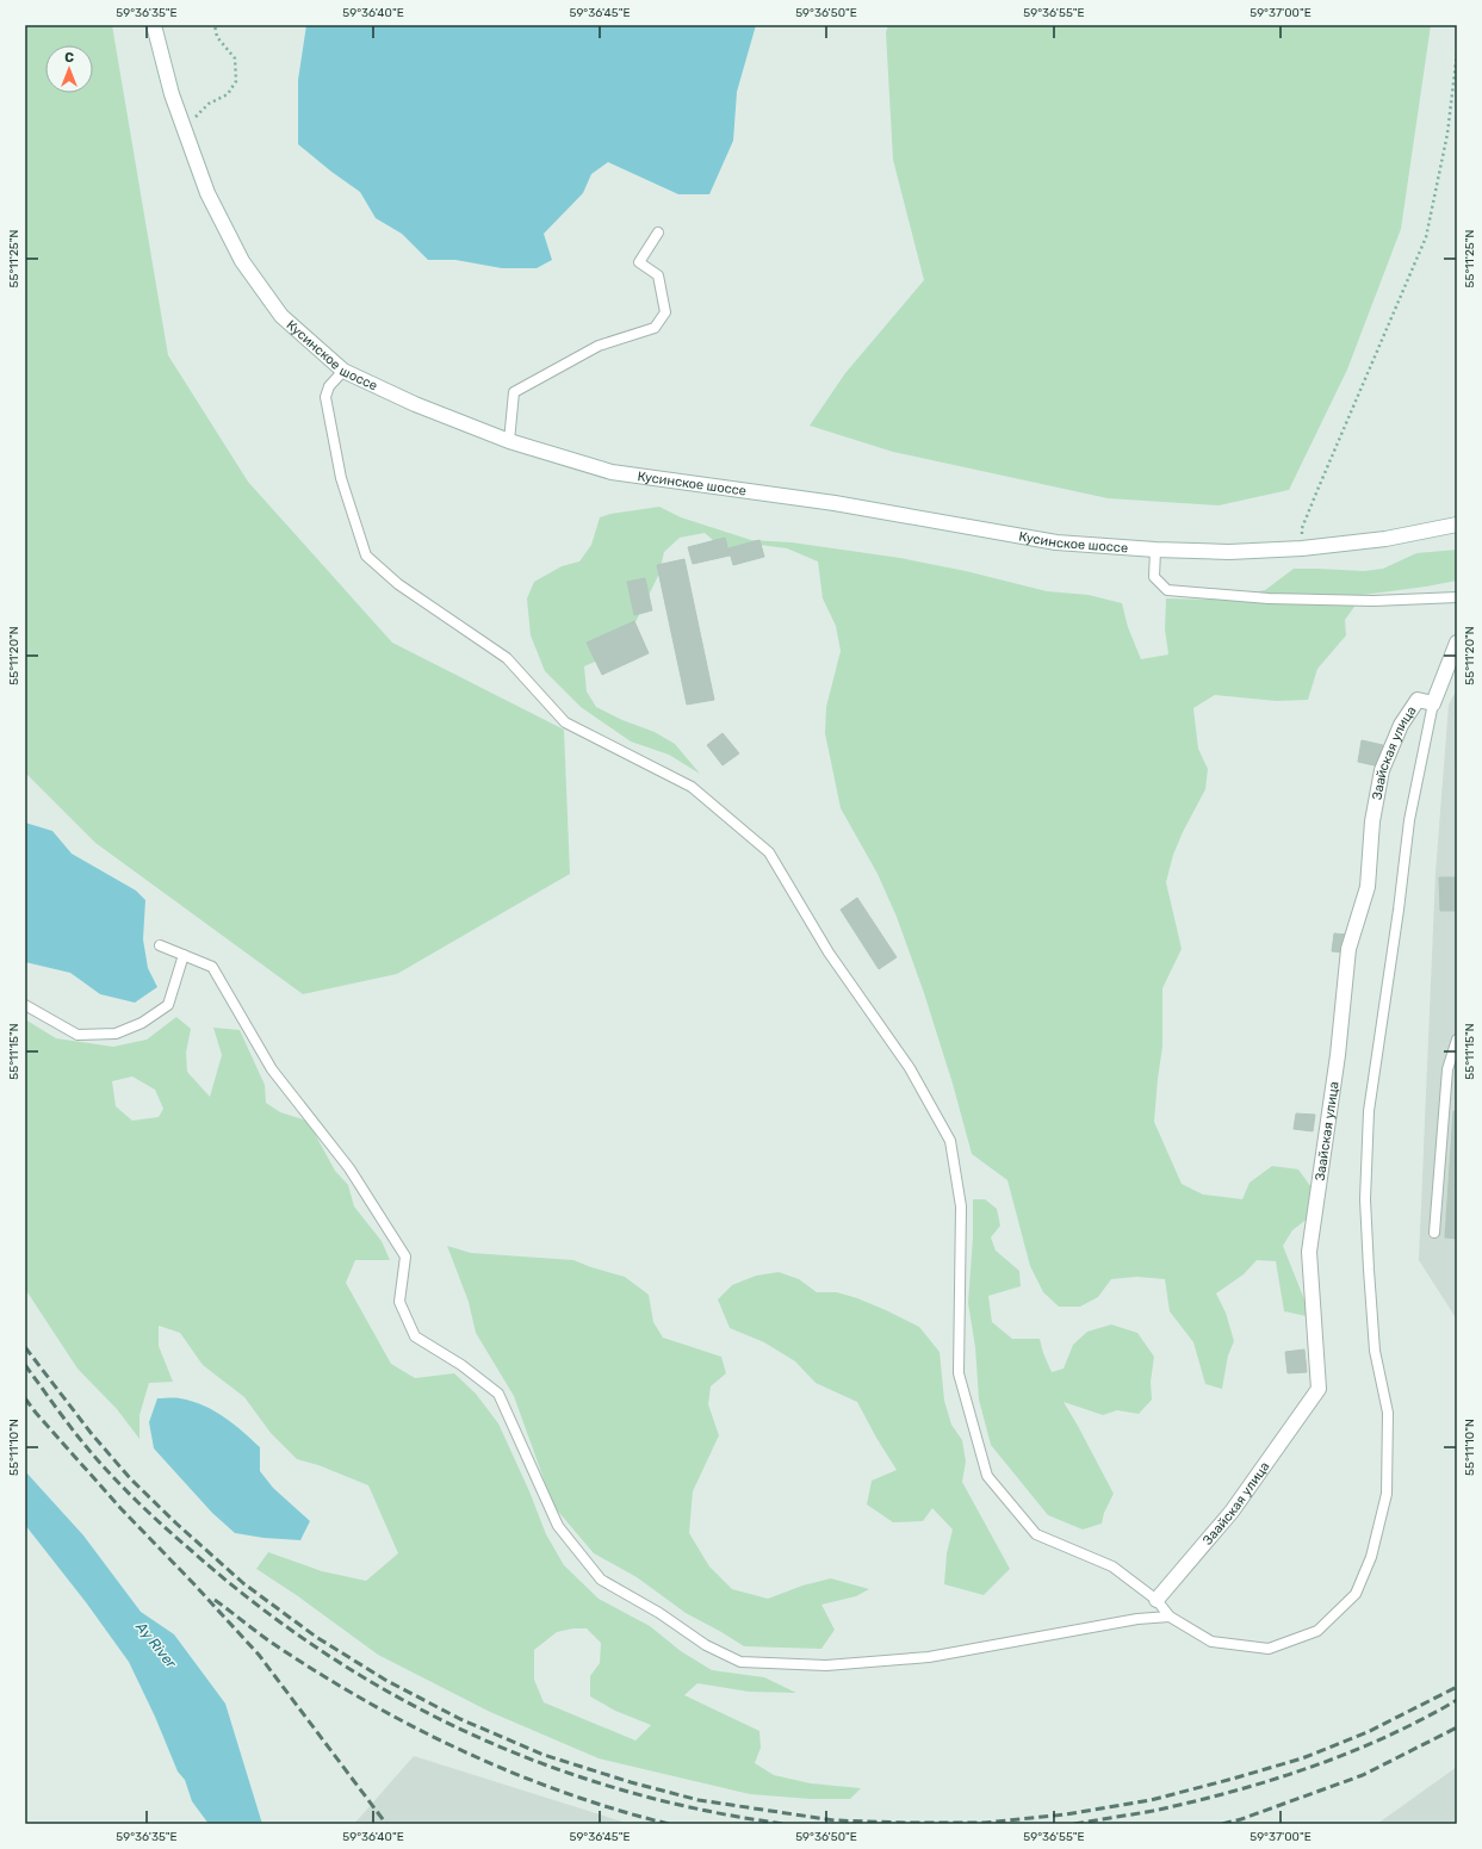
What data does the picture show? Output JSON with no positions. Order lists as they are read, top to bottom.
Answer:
{
  "streets": {
    "main road": ["Кусинское шоссе", "Заайская улица"]
  },
  "water": ["Ay River"],
  "north": "top",
  "coordinates": [
    "59°36'35\"E",
    "59°36'40\"E",
    "59°36'45\"E",
    "59°36'50\"E",
    "59°36'55\"E",
    "59°37'00\"E",
    "55°11'25\"N",
    "55°11'20\"N",
    "55°11'15\"N",
    "55°11'10\"N"
  ]
}
